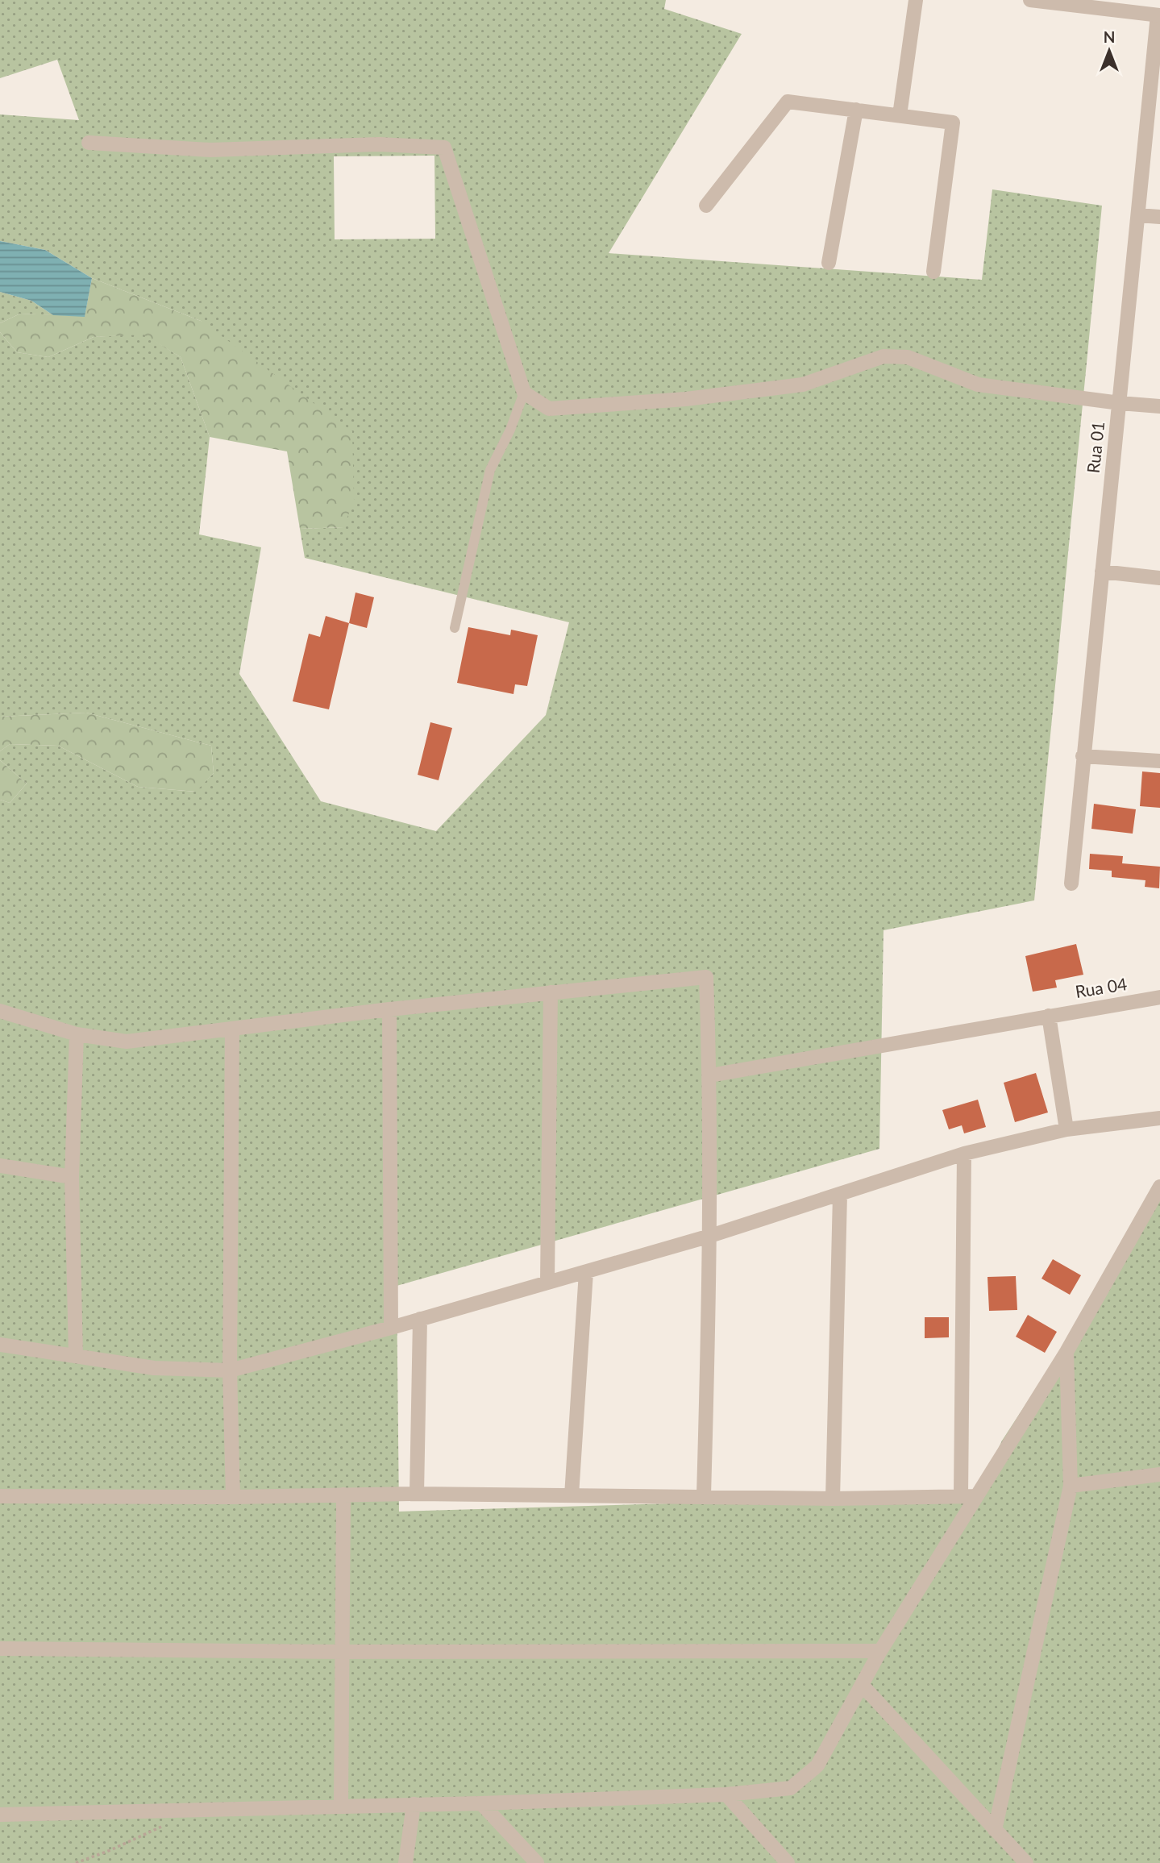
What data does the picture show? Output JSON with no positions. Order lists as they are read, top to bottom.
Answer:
{
  "streets": {
    "street": ["Rua 01", "Rua 04"]
  },
  "north": "top"
}
